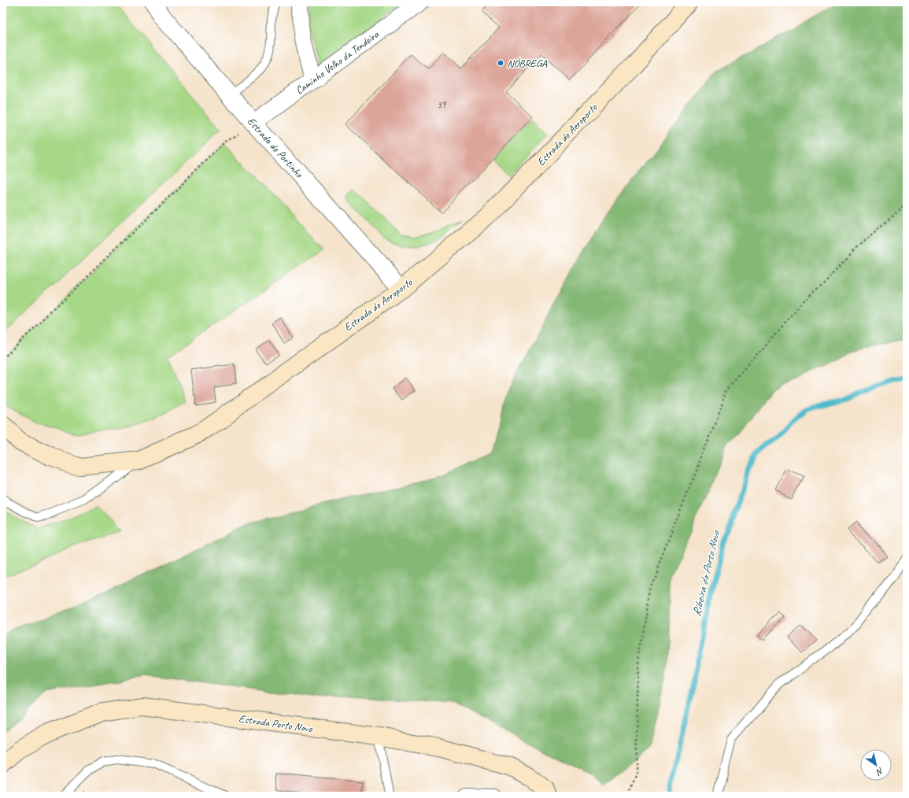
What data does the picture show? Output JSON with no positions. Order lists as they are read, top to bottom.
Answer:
{
  "streets": {
    "main road": ["Estrada do Aeroporto", "Estrada Porto Novo"],
    "street": ["Caminho Velho da Tendeira", "Estrada do Portinho"]
  },
  "crossings": [
    ["Caminho Velho da Tendeira", "Estrada do Portinho"],
    ["Estrada do Aeroporto", "Estrada do Portinho"]
  ],
  "water": ["Ribeira do Porto Novo"],
  "places": ["NÓBREGA"],
  "house_numbers": ["39"],
  "north": "bottom right"
}
